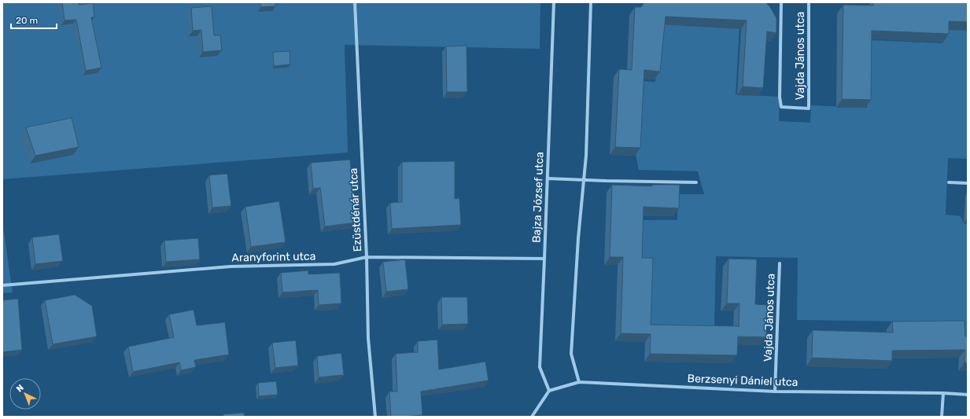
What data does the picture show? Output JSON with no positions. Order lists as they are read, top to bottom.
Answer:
{
  "streets": {
    "street": [
      "Vajda János utca",
      "Bajza József utca",
      "Ezüstdénár utca",
      "Aranyforint utca",
      "Berzsenyi Dániel utca"
    ]
  },
  "crossings": [
    ["Vajda János utca", "Berzsenyi Dániel utca"],
    ["Bajza József utca", "Aranyforint utca"],
    ["Bajza József utca", "Berzsenyi Dániel utca"],
    ["Ezüstdénár utca", "Aranyforint utca"]
  ],
  "scale_bar": "20 m",
  "north": "top left"
}
